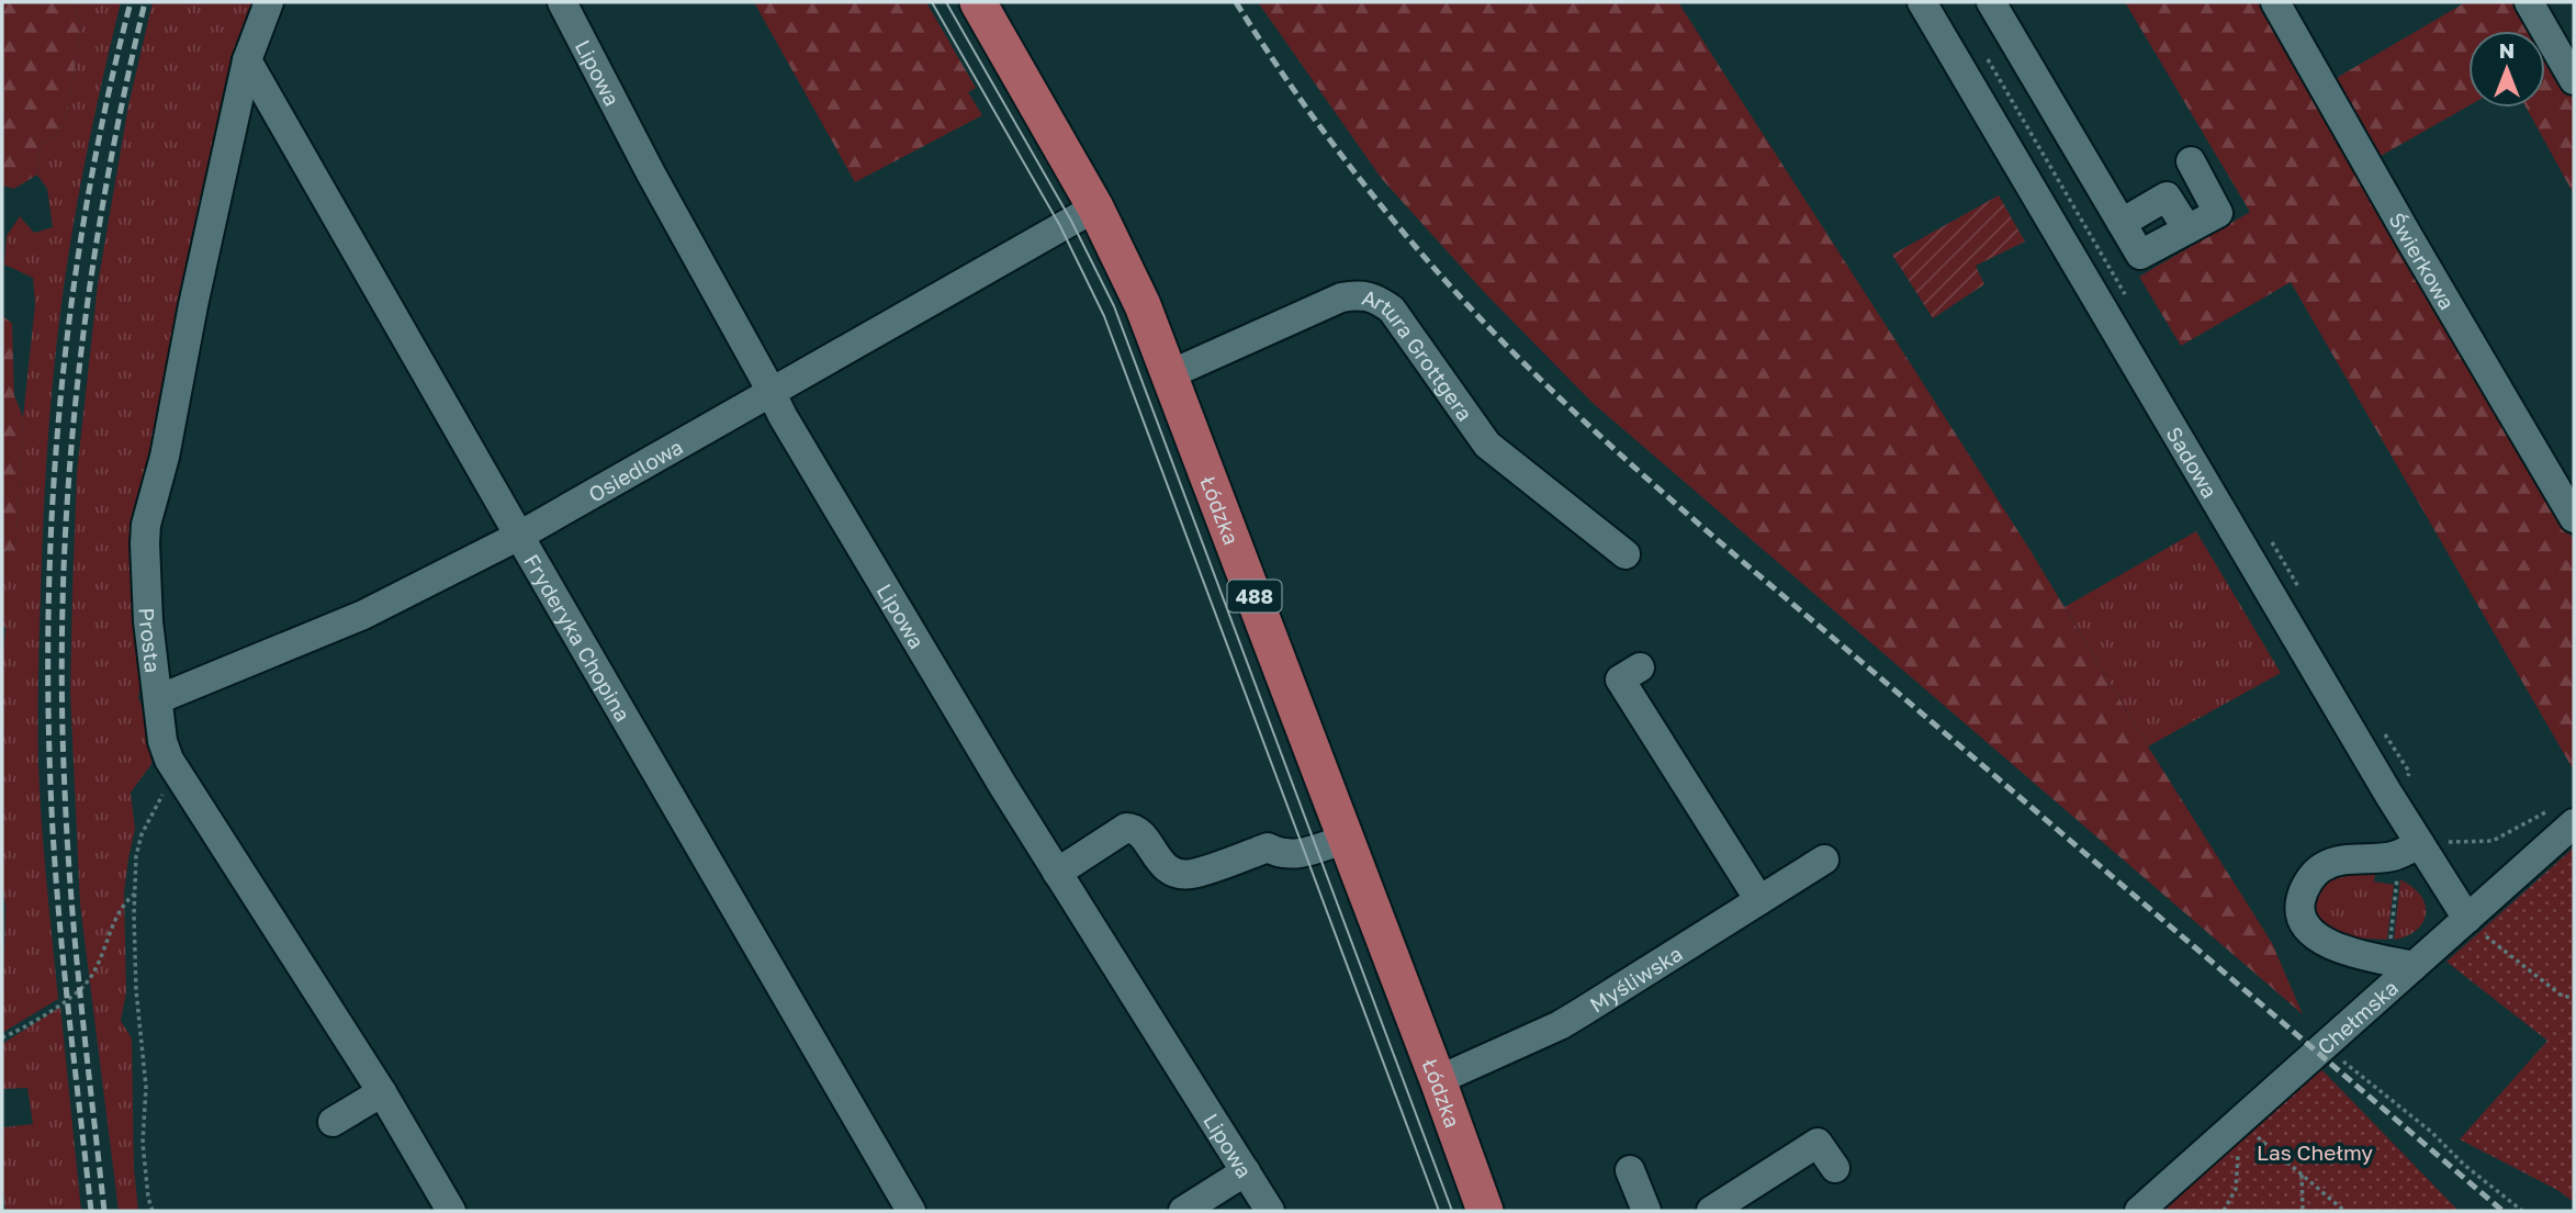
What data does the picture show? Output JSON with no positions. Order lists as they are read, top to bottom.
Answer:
{
  "streets": {
    "main road": ["Łódzka", "488"],
    "street": [
      "Lipowa",
      "Świerkowa",
      "Artura Grottgera",
      "Sadowa",
      "Osiedlowa",
      "Fryderyka Chopina",
      "Prosta",
      "Myśliwska",
      "Chełmska"
    ]
  },
  "crossings": [
    ["Lipowa", "Osiedlowa"],
    ["Artura Grottgera", "Łódzka"],
    ["Sadowa", "Chełmska"],
    ["Osiedlowa", "Łódzka"],
    ["Osiedlowa", "Fryderyka Chopina"],
    ["Osiedlowa", "Prosta"],
    ["Łódzka", "Myśliwska"],
    ["Fryderyka Chopina", "Prosta"]
  ],
  "parks": ["Las Chełmy"],
  "north": "top"
}
